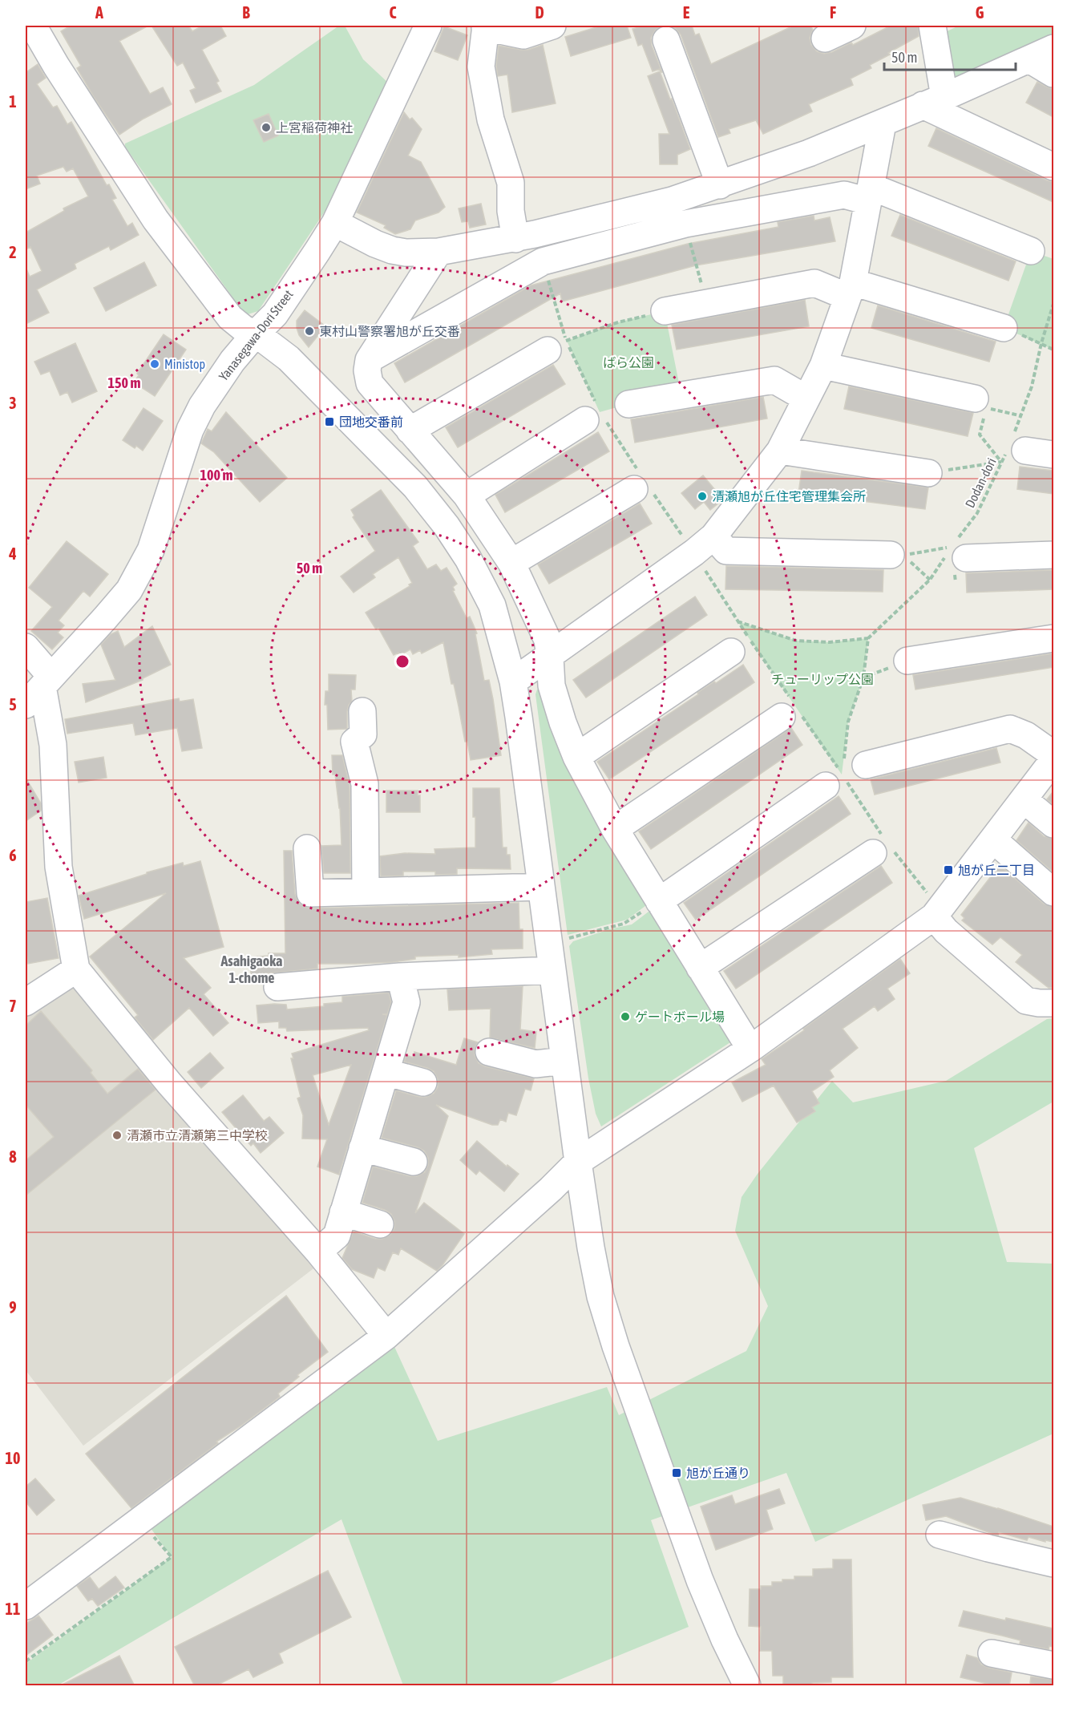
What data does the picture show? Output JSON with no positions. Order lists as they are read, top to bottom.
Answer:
{
  "streets": {
    "street": ["Yanasegawa-Dori Street"],
    "path": ["Dodan-dori"]
  },
  "districts": ["Asahigaoka 1-chome"],
  "parks": ["ばら公園", "チューリップ公園"],
  "places": {
    "other": [
      "上宮稲荷神社",
      "東村山警察署旭が丘交番",
      "Ministop",
      "清瀬旭が丘住宅管理集会所",
      "ゲートボール場",
      "清瀬市立清瀬第三中学校"
    ],
    "transit": ["団地交番前", "旭が丘二丁目", "旭が丘通り"]
  },
  "scale_bar": "50 m",
  "grid": {
    "columns": [
      "A",
      "B",
      "C",
      "D",
      "E",
      "F",
      "G"
    ],
    "rows": [
      "1",
      "2",
      "3",
      "4",
      "5",
      "6",
      "7",
      "8",
      "9",
      "10",
      "11"
    ]
  },
  "rings": ["150 m", "100 m", "50 m"]
}
